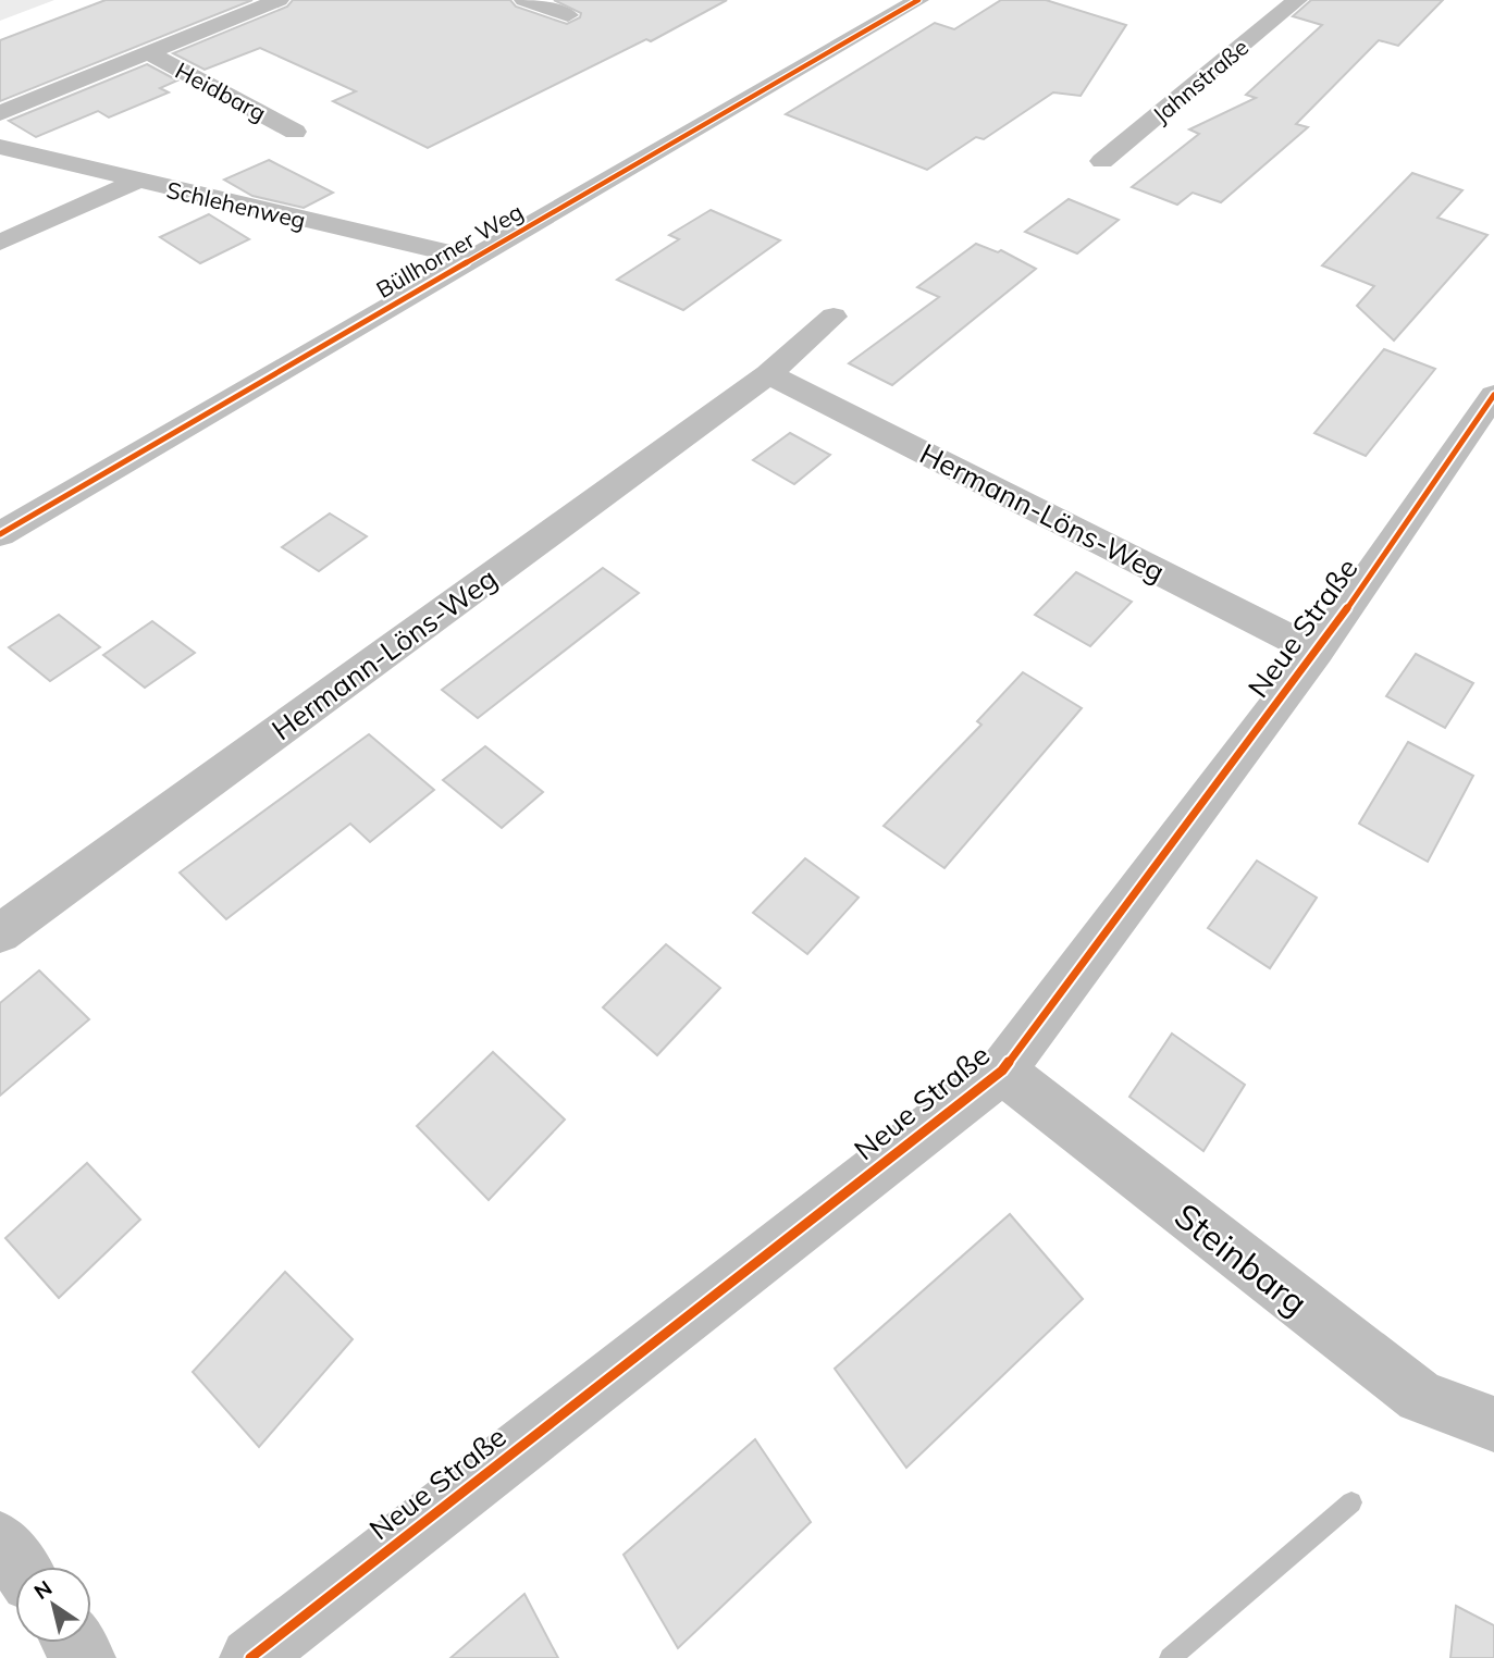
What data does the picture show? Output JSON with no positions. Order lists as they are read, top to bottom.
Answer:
{
  "streets": {
    "street": [
      "Jahnstraße",
      "Heidbarg",
      "Schlehenweg",
      "Büllhorner Weg",
      "Hermann-Löns-Weg",
      "Neue Straße",
      "Steinbarg"
    ]
  },
  "crossings": [
    ["Schlehenweg", "Büllhorner Weg"],
    ["Hermann-Löns-Weg", "Neue Straße"],
    ["Neue Straße", "Steinbarg"]
  ],
  "north": "top left"
}
